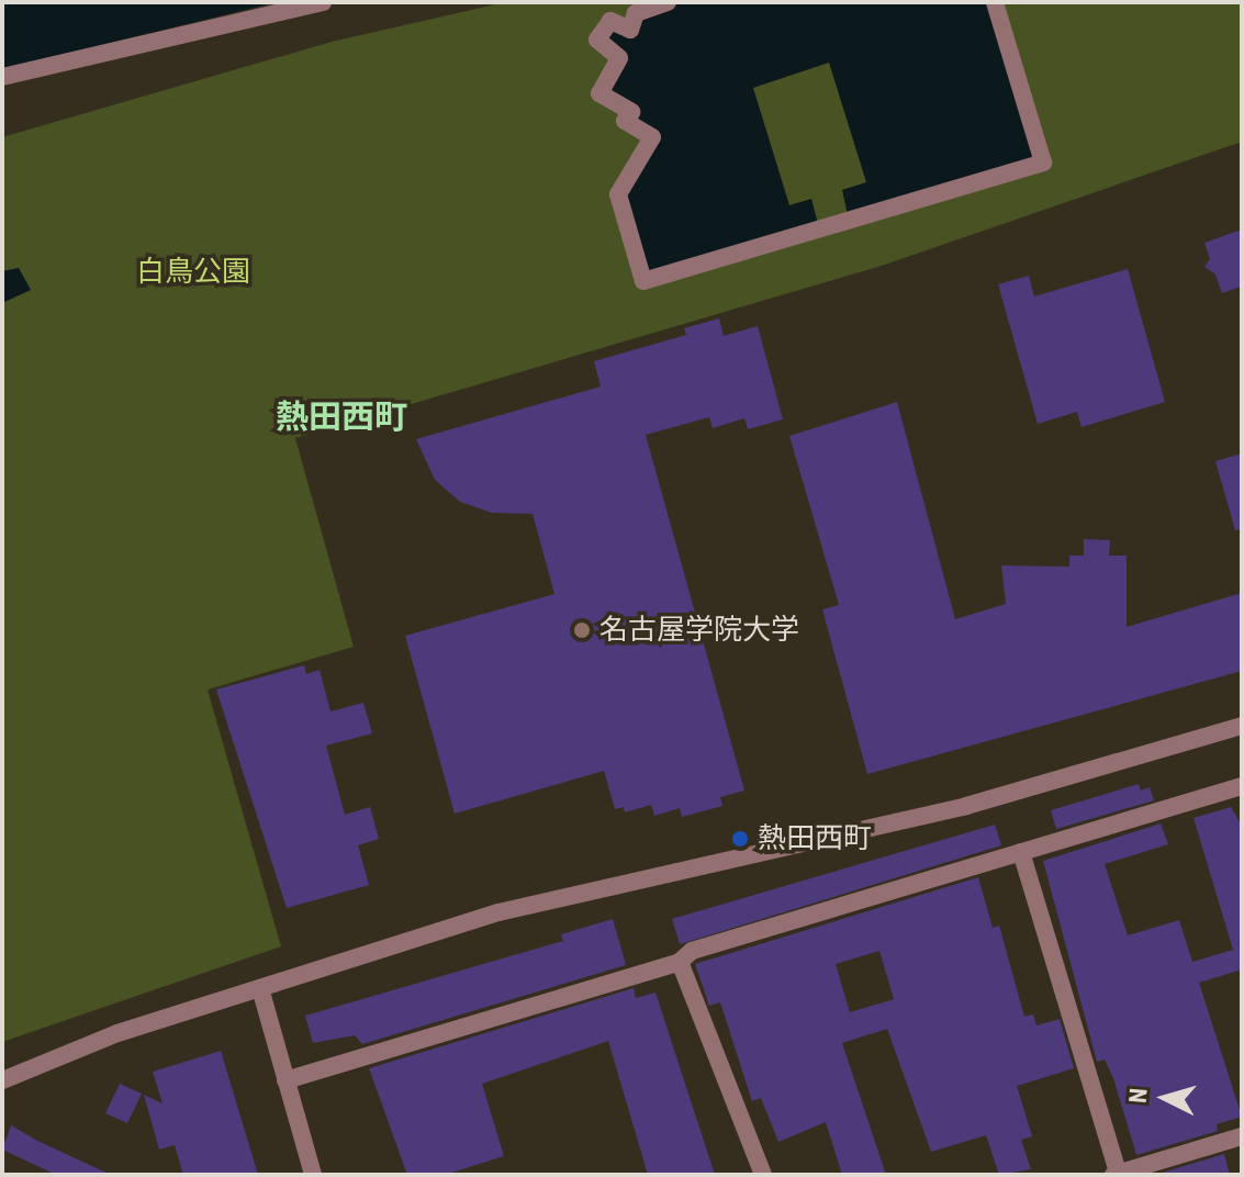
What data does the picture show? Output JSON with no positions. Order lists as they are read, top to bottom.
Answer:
{
  "districts": ["熱田西町"],
  "parks": ["白鳥公園"],
  "places": ["名古屋学院大学", "熱田西町"],
  "north": "left"
}
